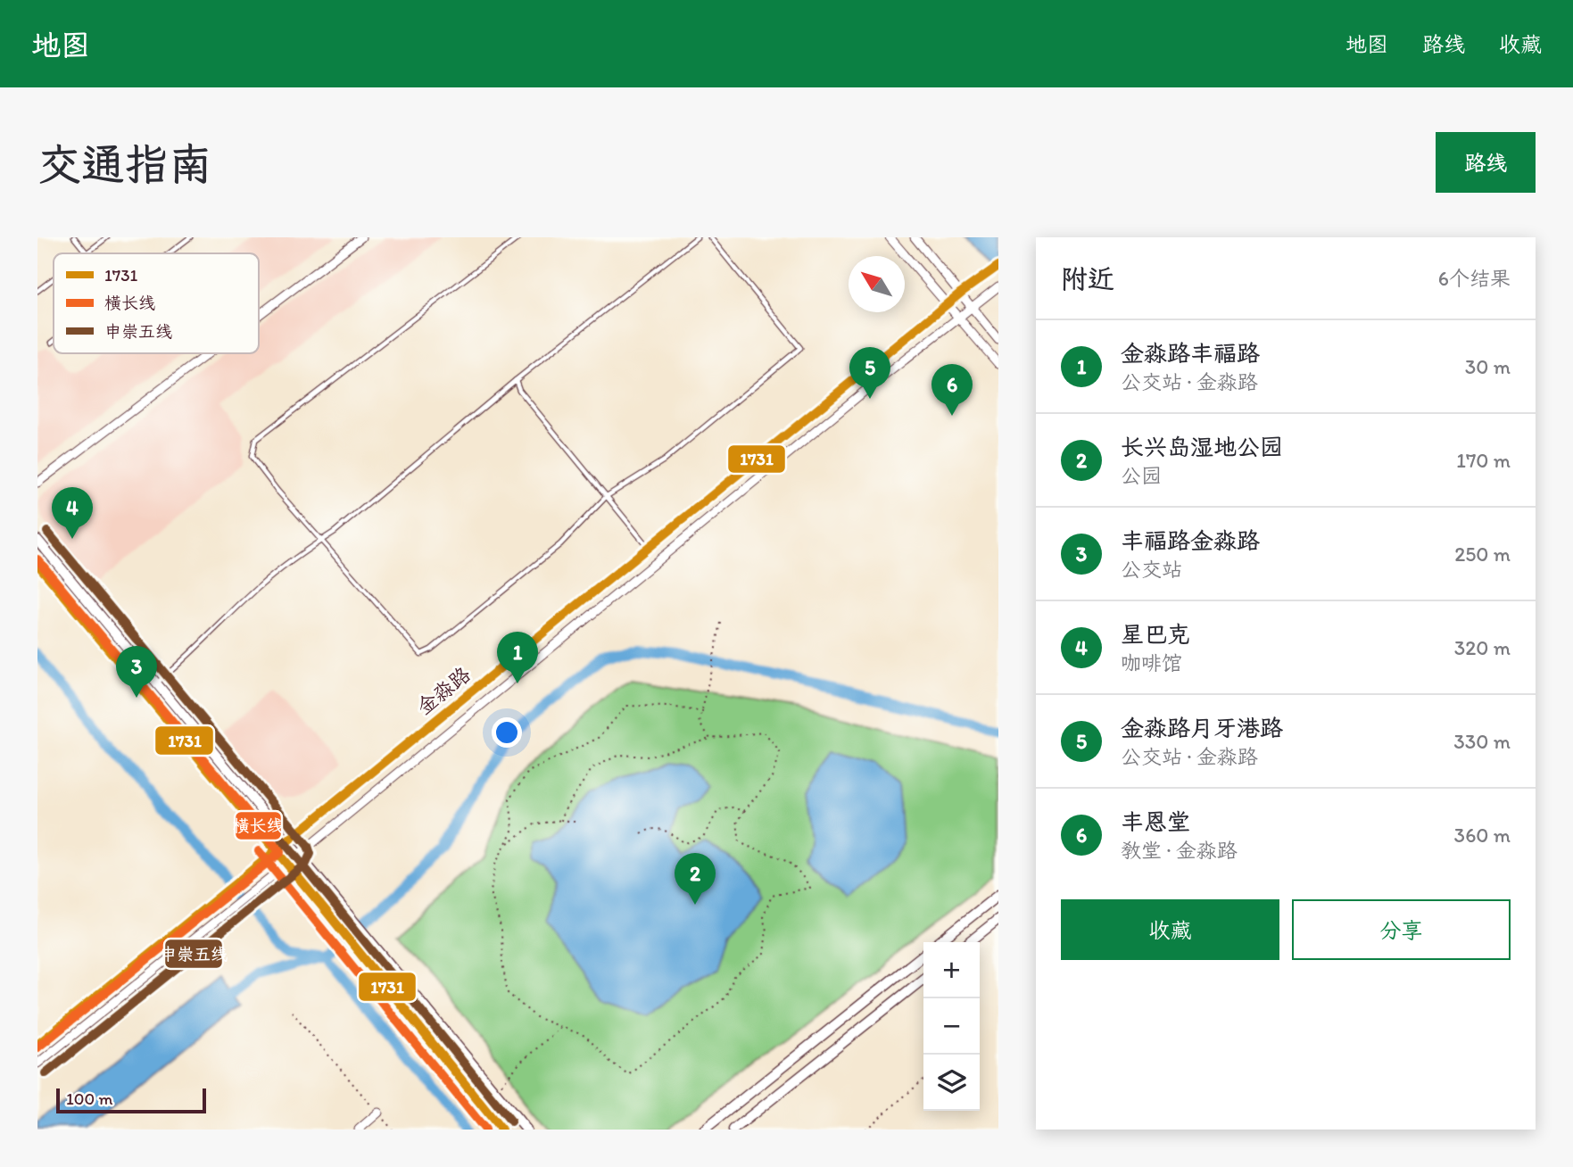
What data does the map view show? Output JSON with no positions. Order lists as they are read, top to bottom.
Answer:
{
  "streets": {
    "street": ["金淼路"]
  },
  "lines": ["transit line 1731", "transit line 申崇五线", "transit line 横长线"],
  "legend": ["1731", "横长线", "申崇五线"],
  "scale_bar": "100 m",
  "north": "top left",
  "page": {
    "header": "地图",
    "nav": ["地图", "路线", "收藏"],
    "buttons": [
      "路线",
      ["收藏", "分享"]
    ],
    "title": "交通指南",
    "heading": ["附近", "6个结果"],
    "list": [
      {
        "mark": "1",
        "name": "金淼路丰福路",
        "note": "公交站 · 金淼路",
        "value": "30 m"
      },
      {
        "mark": "2",
        "name": "长兴岛湿地公园",
        "note": "公园",
        "value": "170 m"
      },
      {
        "mark": "3",
        "name": "丰福路金淼路",
        "note": "公交站",
        "value": "250 m"
      },
      {
        "mark": "4",
        "name": "星巴克",
        "note": "咖啡馆",
        "value": "320 m"
      },
      {
        "mark": "5",
        "name": "金淼路月牙港路",
        "note": "公交站 · 金淼路",
        "value": "330 m"
      },
      {
        "mark": "6",
        "name": "丰恩堂",
        "note": "教堂 · 金淼路",
        "value": "360 m"
      }
    ],
    "pins": [
      "5",
      "6",
      "4",
      "1",
      "3",
      "2"
    ],
    "map_buttons": ["+", "−"],
    "scale": "100 m"
  }
}
